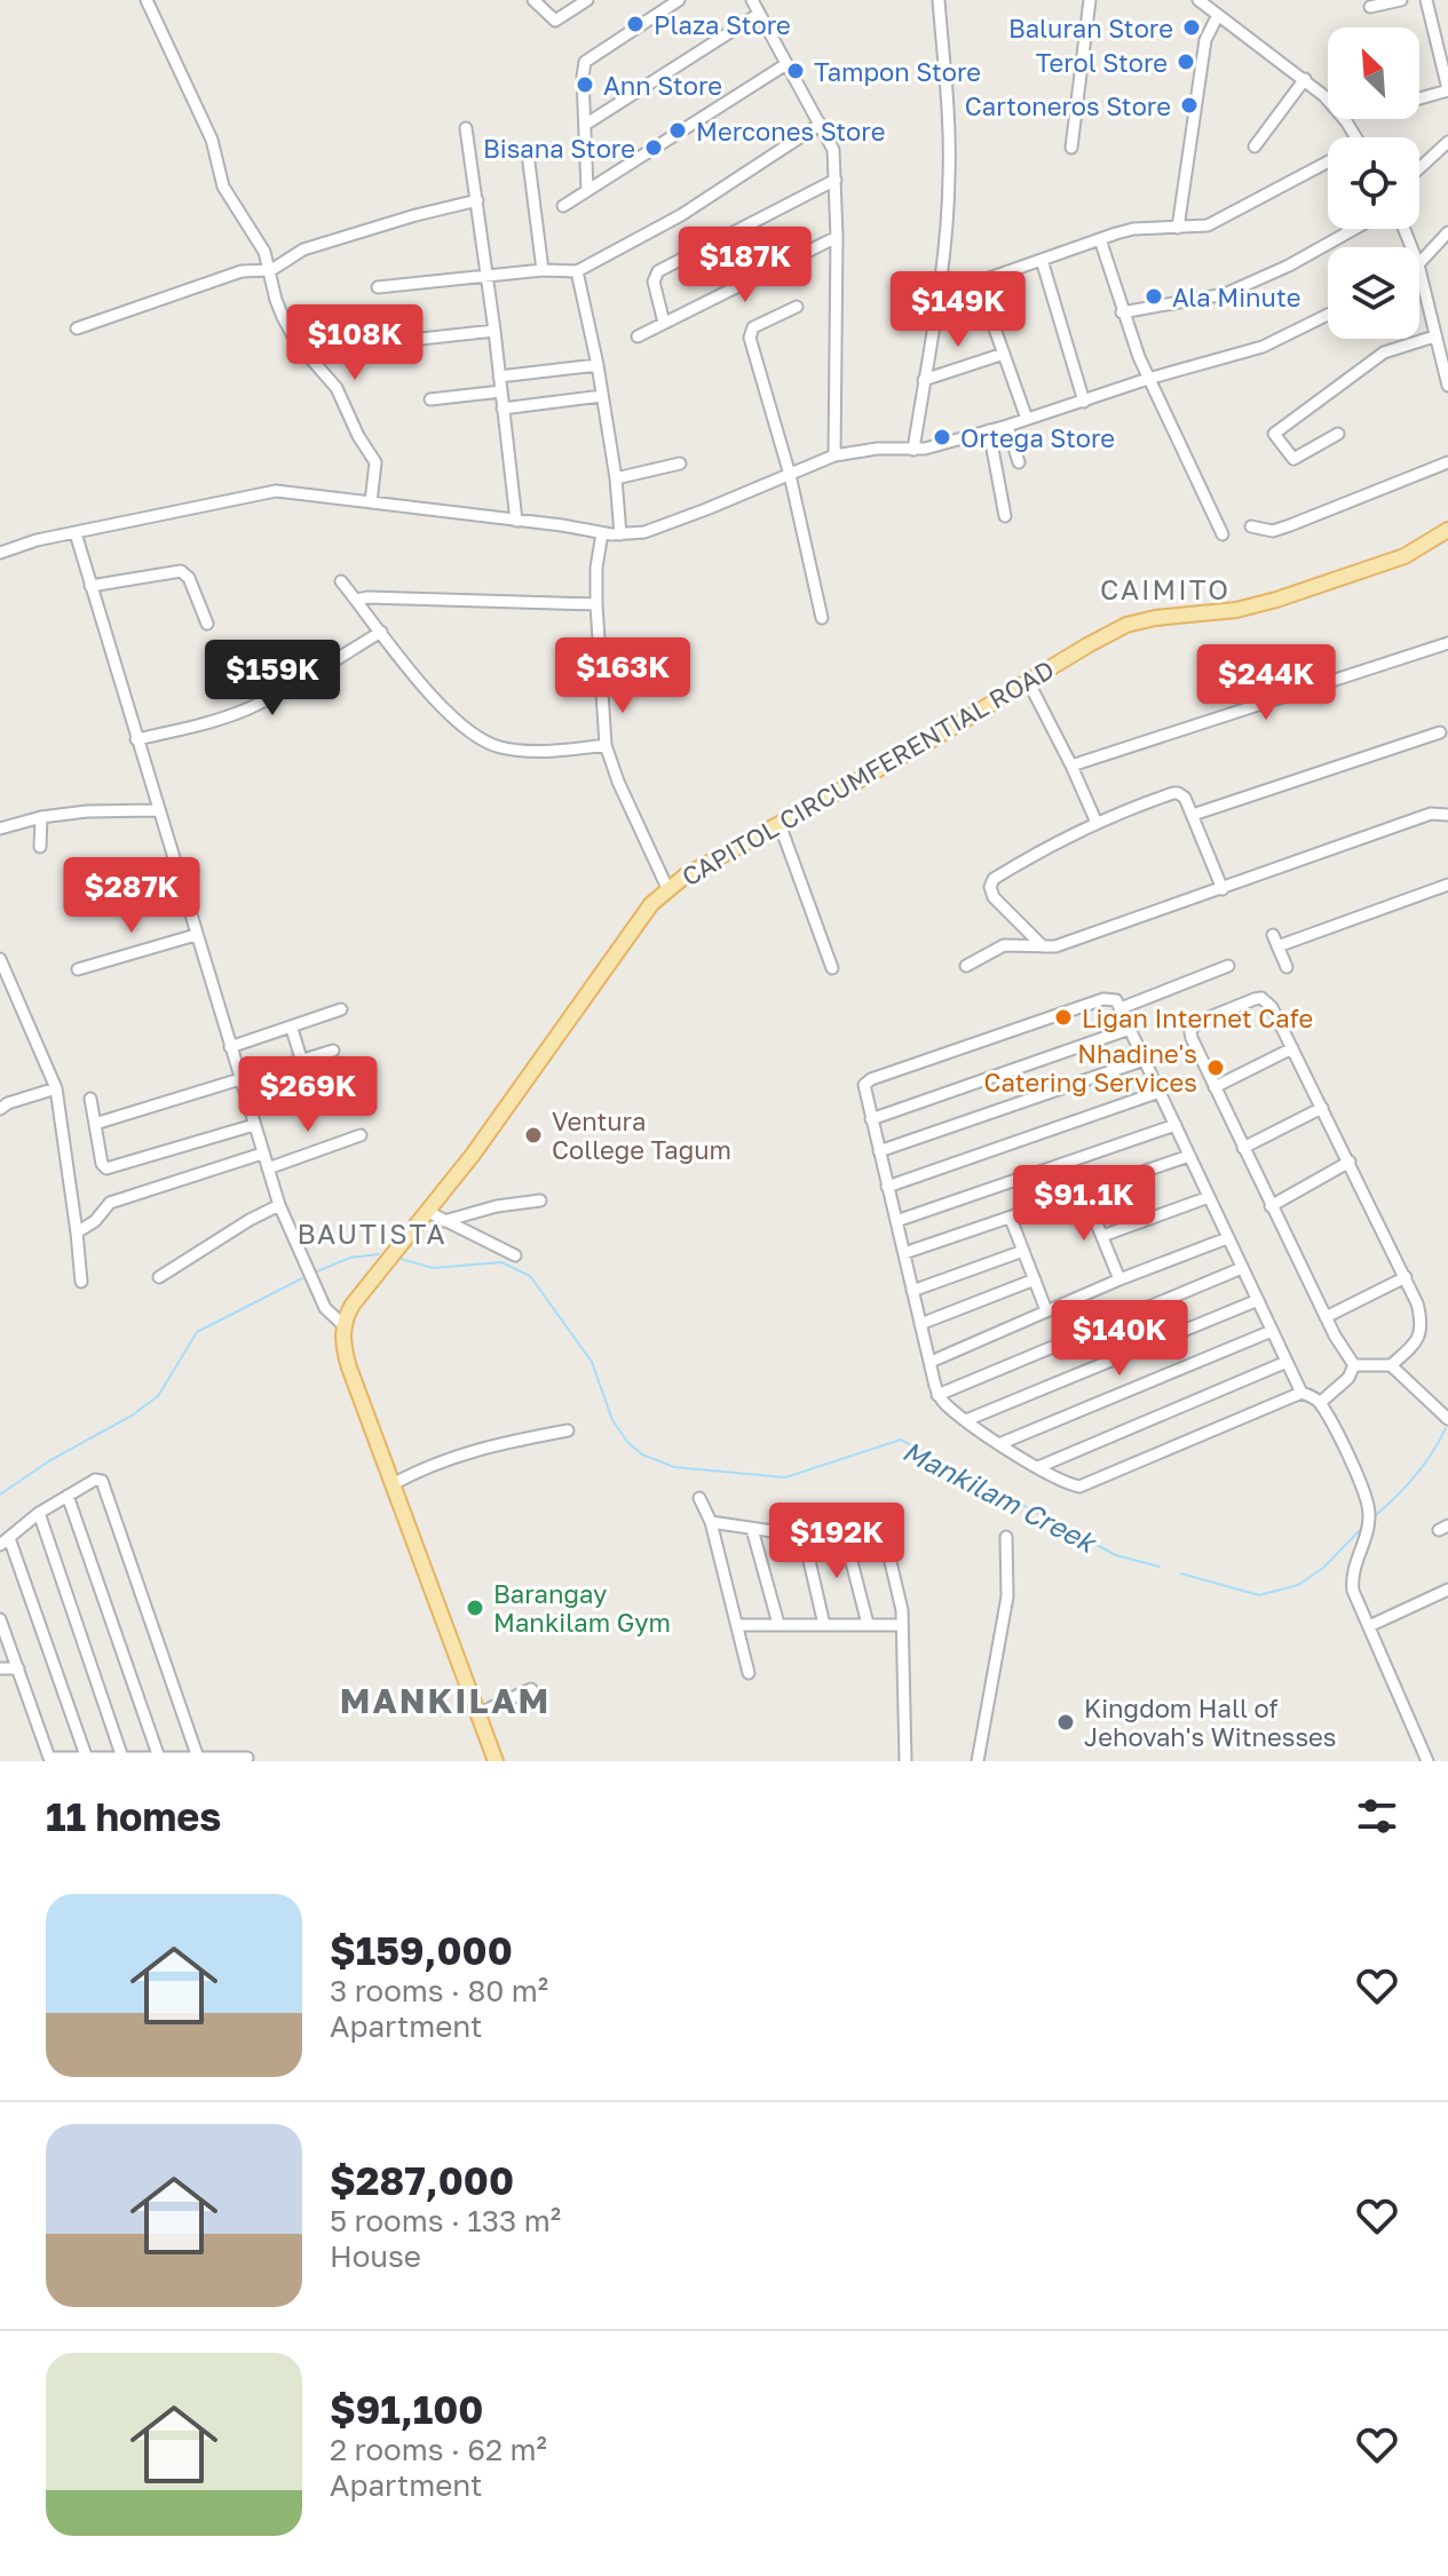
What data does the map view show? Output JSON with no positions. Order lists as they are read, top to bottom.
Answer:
{
  "streets": {
    "main road": ["CAPITOL CIRCUMFERENTIAL ROAD"]
  },
  "districts": ["CAIMITO", "BAUTISTA", "MANKILAM"],
  "water": ["Mankilam Creek"],
  "places": [
    "Plaza Store",
    "Baluran Store",
    "Terol Store",
    "Tampon Store",
    "Ann Store",
    "Cartoneros Store",
    "Mercones Store",
    "Bisana Store",
    "Ala Minute",
    "Ortega Store",
    "Ligan Internet Cafe",
    "Nhadine's Catering Services",
    "Ventura College Tagum",
    "Barangay Mankilam Gym",
    "Kingdom Hall of Jehovah's Witnesses"
  ],
  "north": "top left",
  "page": {
    "price": [
      "$187K",
      "$149K",
      "$108K",
      "$163K",
      "$159K",
      "$244K",
      "$287K",
      "$269K",
      "$91.1K",
      "$140K",
      "$192K"
    ],
    "heading": "11 homes",
    "list": [
      {
        "name": "$159,000",
        "note": "3 rooms · 80 m² · Apartment"
      },
      {
        "name": "$287,000",
        "note": "5 rooms · 133 m² · House"
      },
      {
        "name": "$91,100",
        "note": "2 rooms · 62 m² · Apartment"
      }
    ]
  }
}
